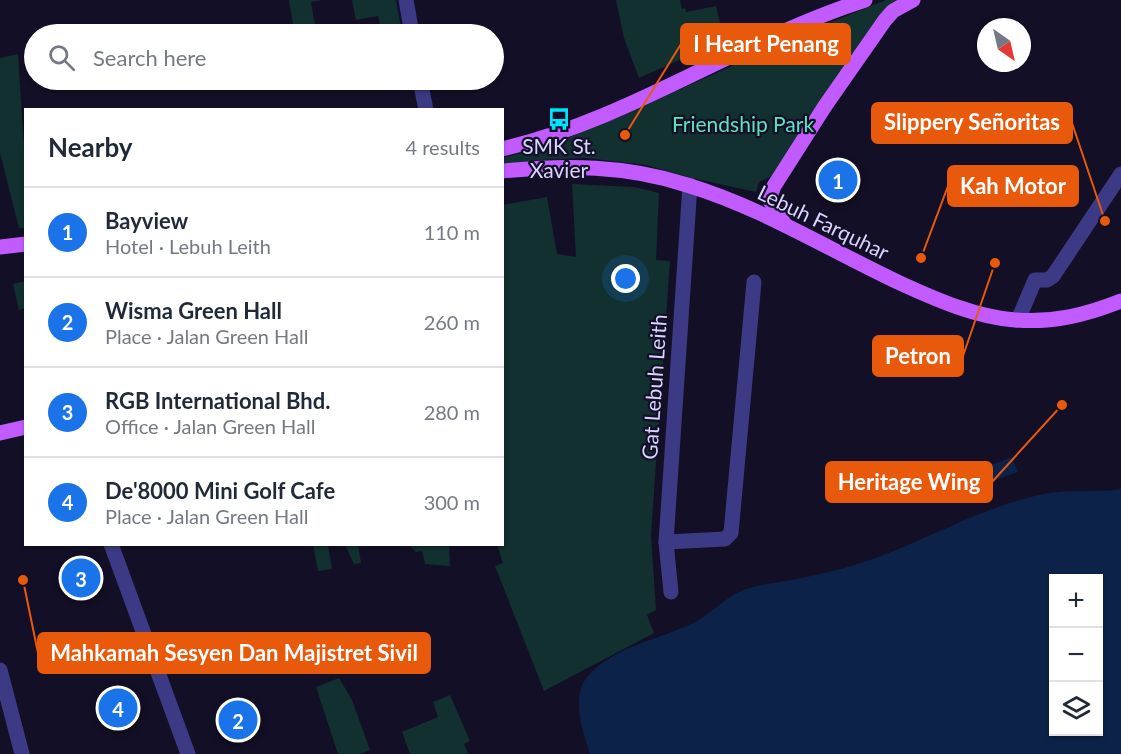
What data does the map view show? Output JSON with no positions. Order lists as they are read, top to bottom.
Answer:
{
  "streets": {
    "main road": ["Lebuh Farquhar"],
    "street": ["Gat Lebuh Leith"]
  },
  "crossings": [
    ["Lebuh Farquhar", "Gat Lebuh Leith"]
  ],
  "parks": ["Friendship Park"],
  "places": {
    "bus stop": ["SMK St. Xavier"],
    "other": [
      "I Heart Penang",
      "Slippery Señoritas",
      "Kah Motor",
      "Petron",
      "Heritage Wing",
      "Mahkamah Sesyen Dan Majistret Sivil"
    ]
  },
  "north": "bottom right",
  "page": {
    "search": "Search here",
    "heading": ["Nearby", "4 results"],
    "pins": [
      "1",
      "3",
      "4",
      "2"
    ],
    "list": [
      {
        "mark": "1",
        "name": "Bayview",
        "note": "Hotel · Lebuh Leith",
        "value": "110 m"
      },
      {
        "mark": "2",
        "name": "Wisma Green Hall",
        "note": "Place · Jalan Green Hall",
        "value": "260 m"
      },
      {
        "mark": "3",
        "name": "RGB International Bhd.",
        "note": "Office · Jalan Green Hall",
        "value": "280 m"
      },
      {
        "mark": "4",
        "name": "De'8000 Mini Golf Cafe",
        "note": "Place · Jalan Green Hall",
        "value": "300 m"
      }
    ],
    "map_buttons": ["+", "−"]
  }
}
